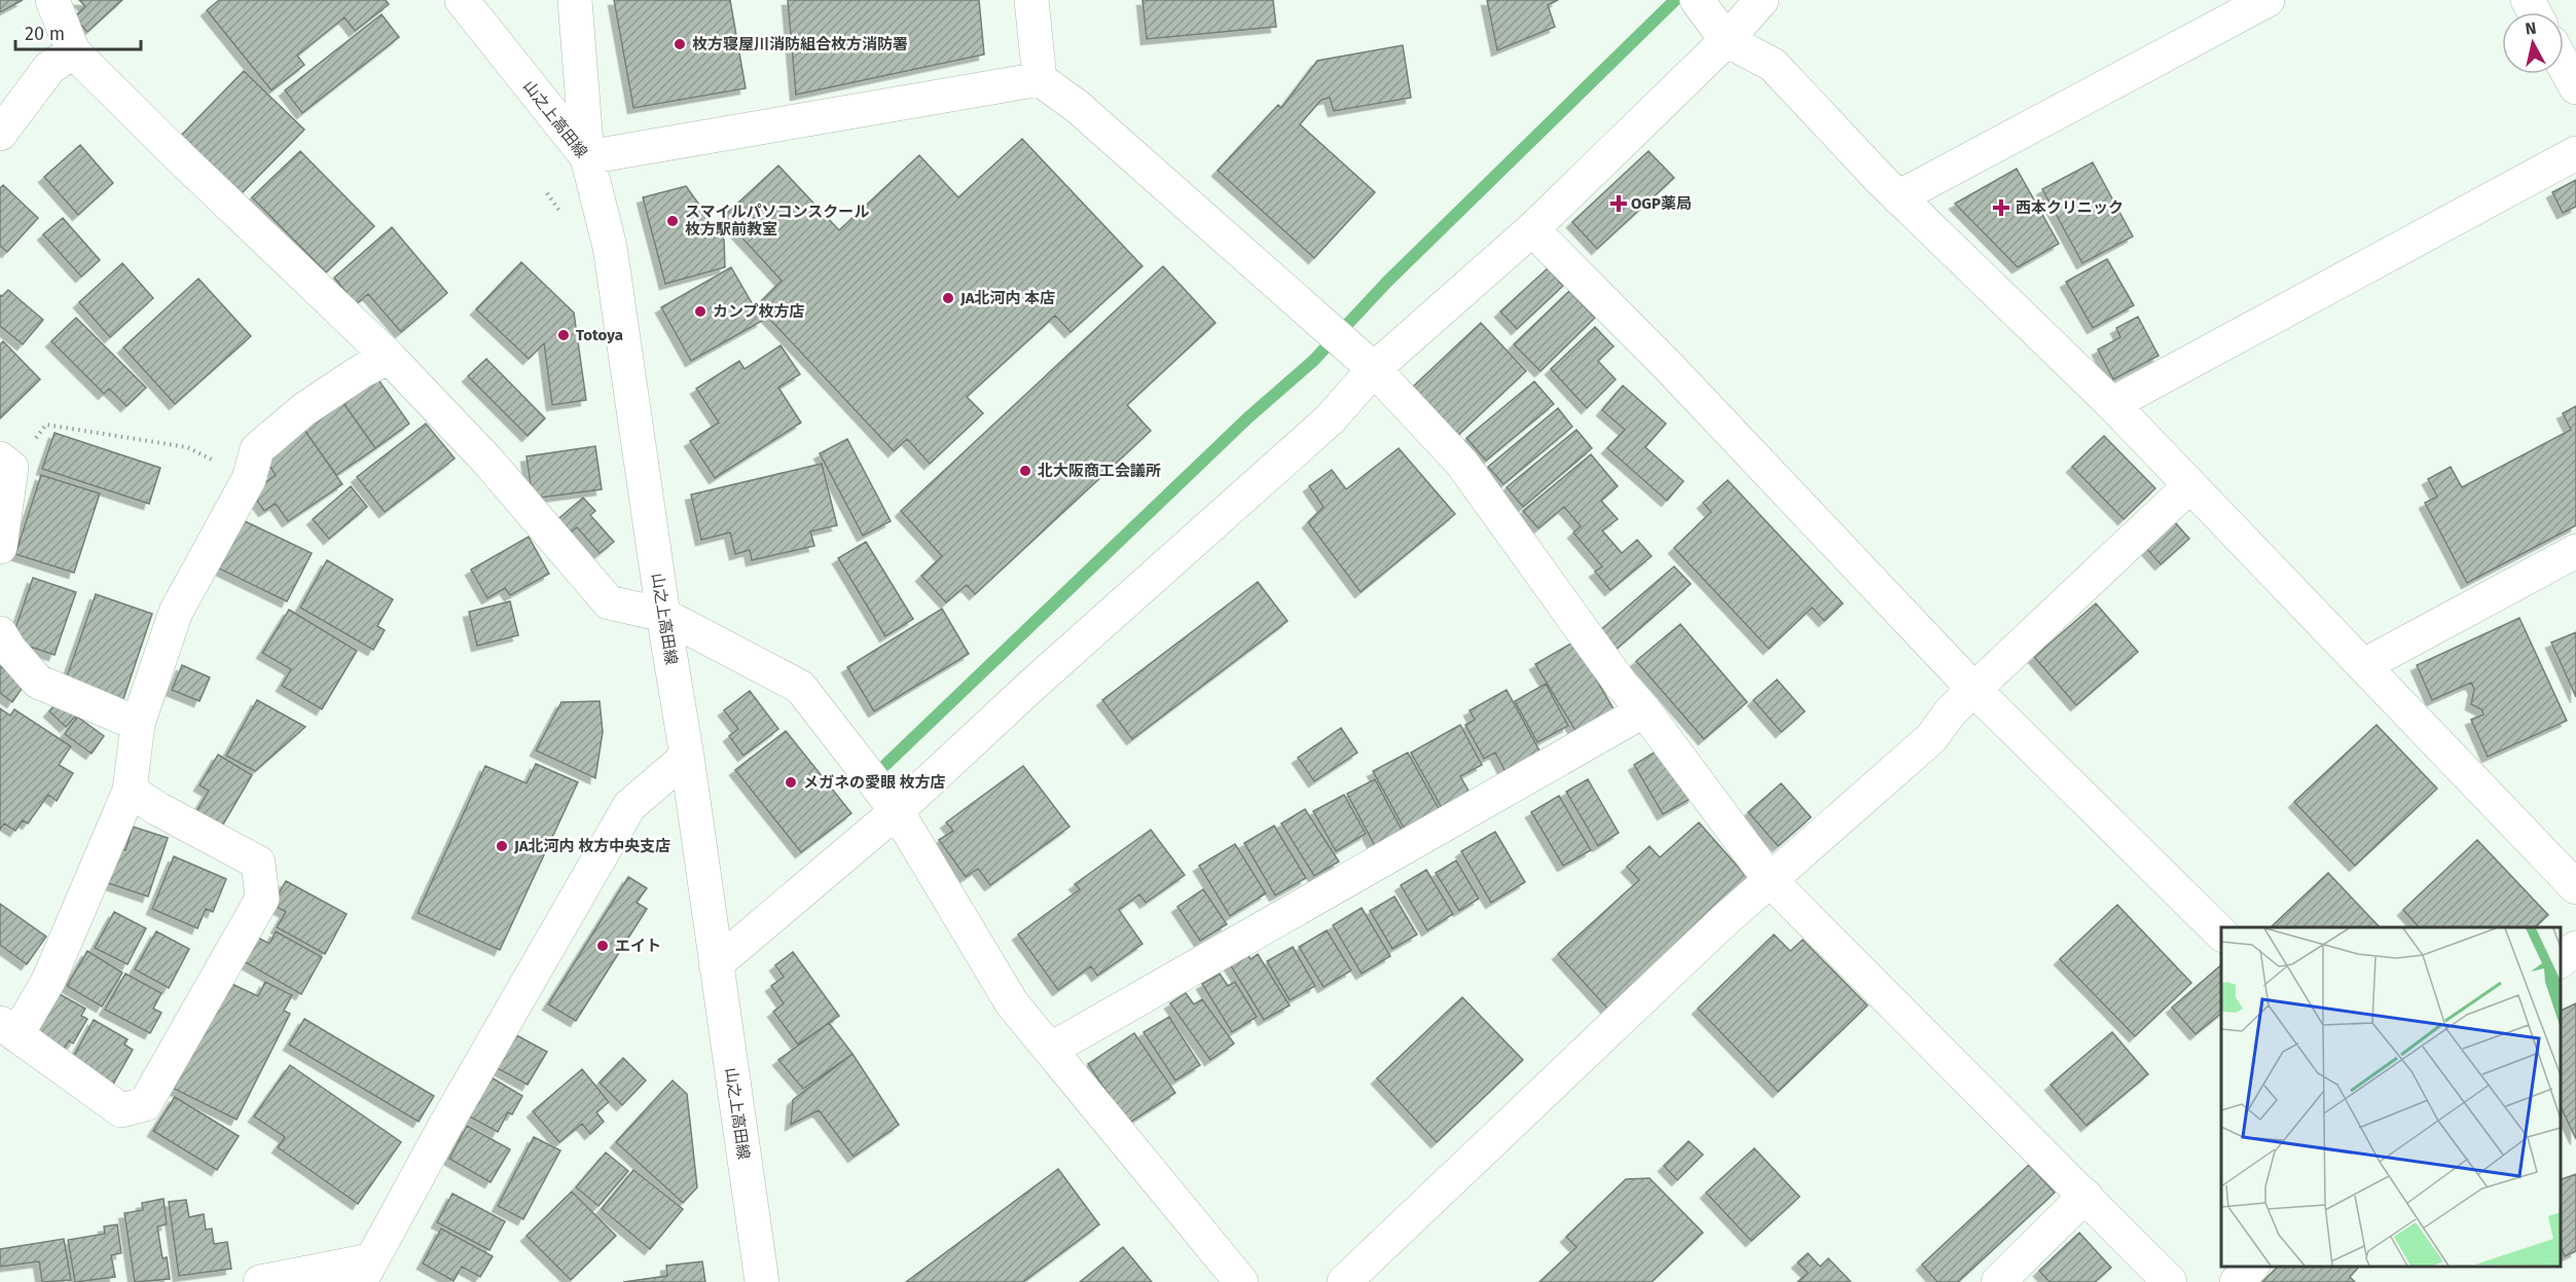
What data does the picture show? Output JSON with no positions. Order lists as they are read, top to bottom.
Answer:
{
  "streets": {
    "street": ["山之上高田線"]
  },
  "places": {
    "other": [
      "枚方寝屋川消防組合枚方消防署",
      "スマイルパソコンスクール 枚方駅前教室",
      "JA北河内 本店",
      "カンプ枚方店",
      "Totoya",
      "北大阪商工会議所",
      "メガネの愛眼 枚方店",
      "JA北河内 枚方中央支店",
      "エイト"
    ],
    "health": ["OGP薬局", "西本クリニック"]
  },
  "scale_bar": "20 m",
  "north": "top"
}
